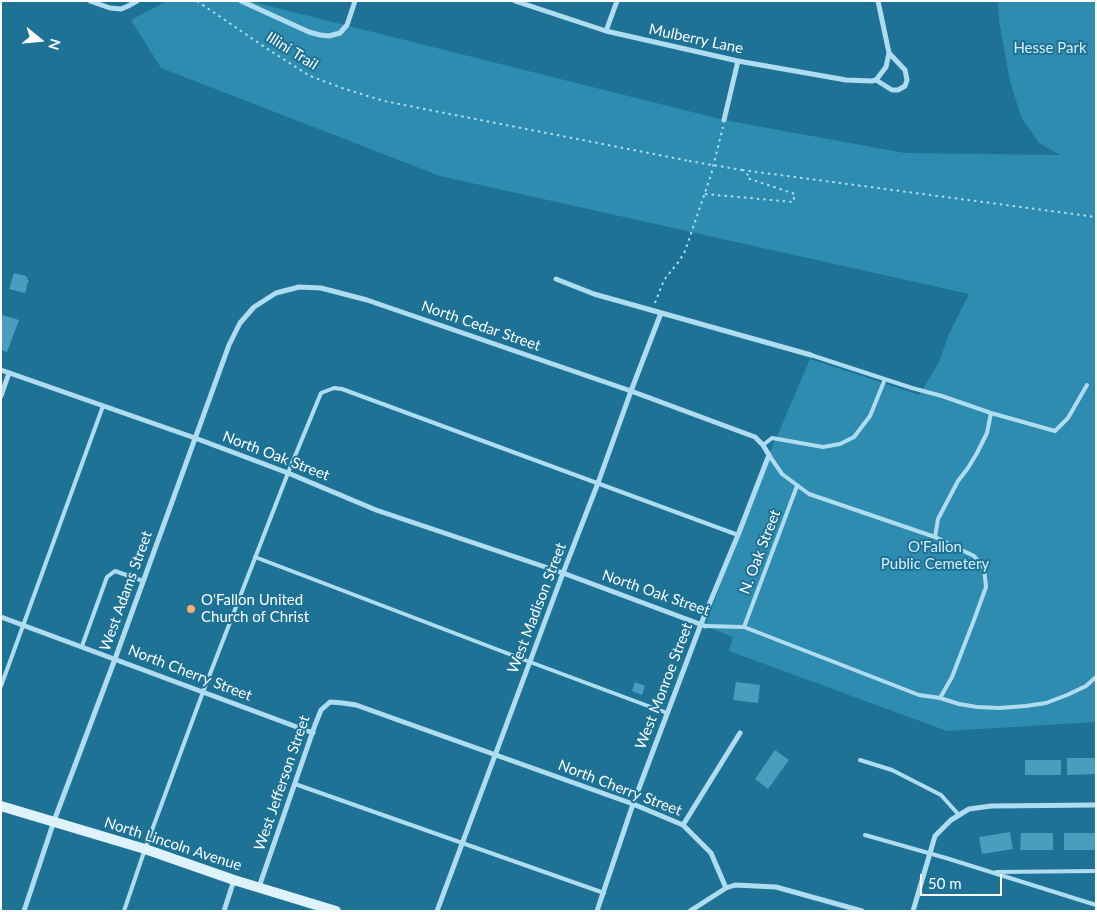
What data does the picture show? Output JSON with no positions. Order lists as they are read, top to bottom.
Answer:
{
  "streets": {
    "main road": ["North Lincoln Avenue"],
    "street": [
      "Mulberry Lane",
      "North Cedar Street",
      "North Oak Street",
      "West Adams Street",
      "West Madison Street",
      "North Cherry Street",
      "West Monroe Street",
      "West Jefferson Street"
    ],
    "lane": ["N. Oak Street"],
    "path": ["Illini Trail"]
  },
  "crossings": [
    ["North Cedar Street", "West Adams Street"],
    ["North Cedar Street", "West Madison Street"],
    ["North Oak Street", "N. Oak Street"],
    ["North Oak Street", "West Adams Street"],
    ["North Oak Street", "West Madison Street"],
    ["North Oak Street", "West Monroe Street"],
    ["West Adams Street", "North Cherry Street"],
    ["West Adams Street", "North Lincoln Avenue"],
    ["West Madison Street", "North Cherry Street"],
    ["North Cherry Street", "West Monroe Street"],
    ["North Cherry Street", "West Jefferson Street"],
    ["West Jefferson Street", "North Lincoln Avenue"]
  ],
  "parks": ["Hesse Park", "O'Fallon Public Cemetery"],
  "places": ["O'Fallon United Church of Christ"],
  "scale_bar": "50 m",
  "north": "right"
}
